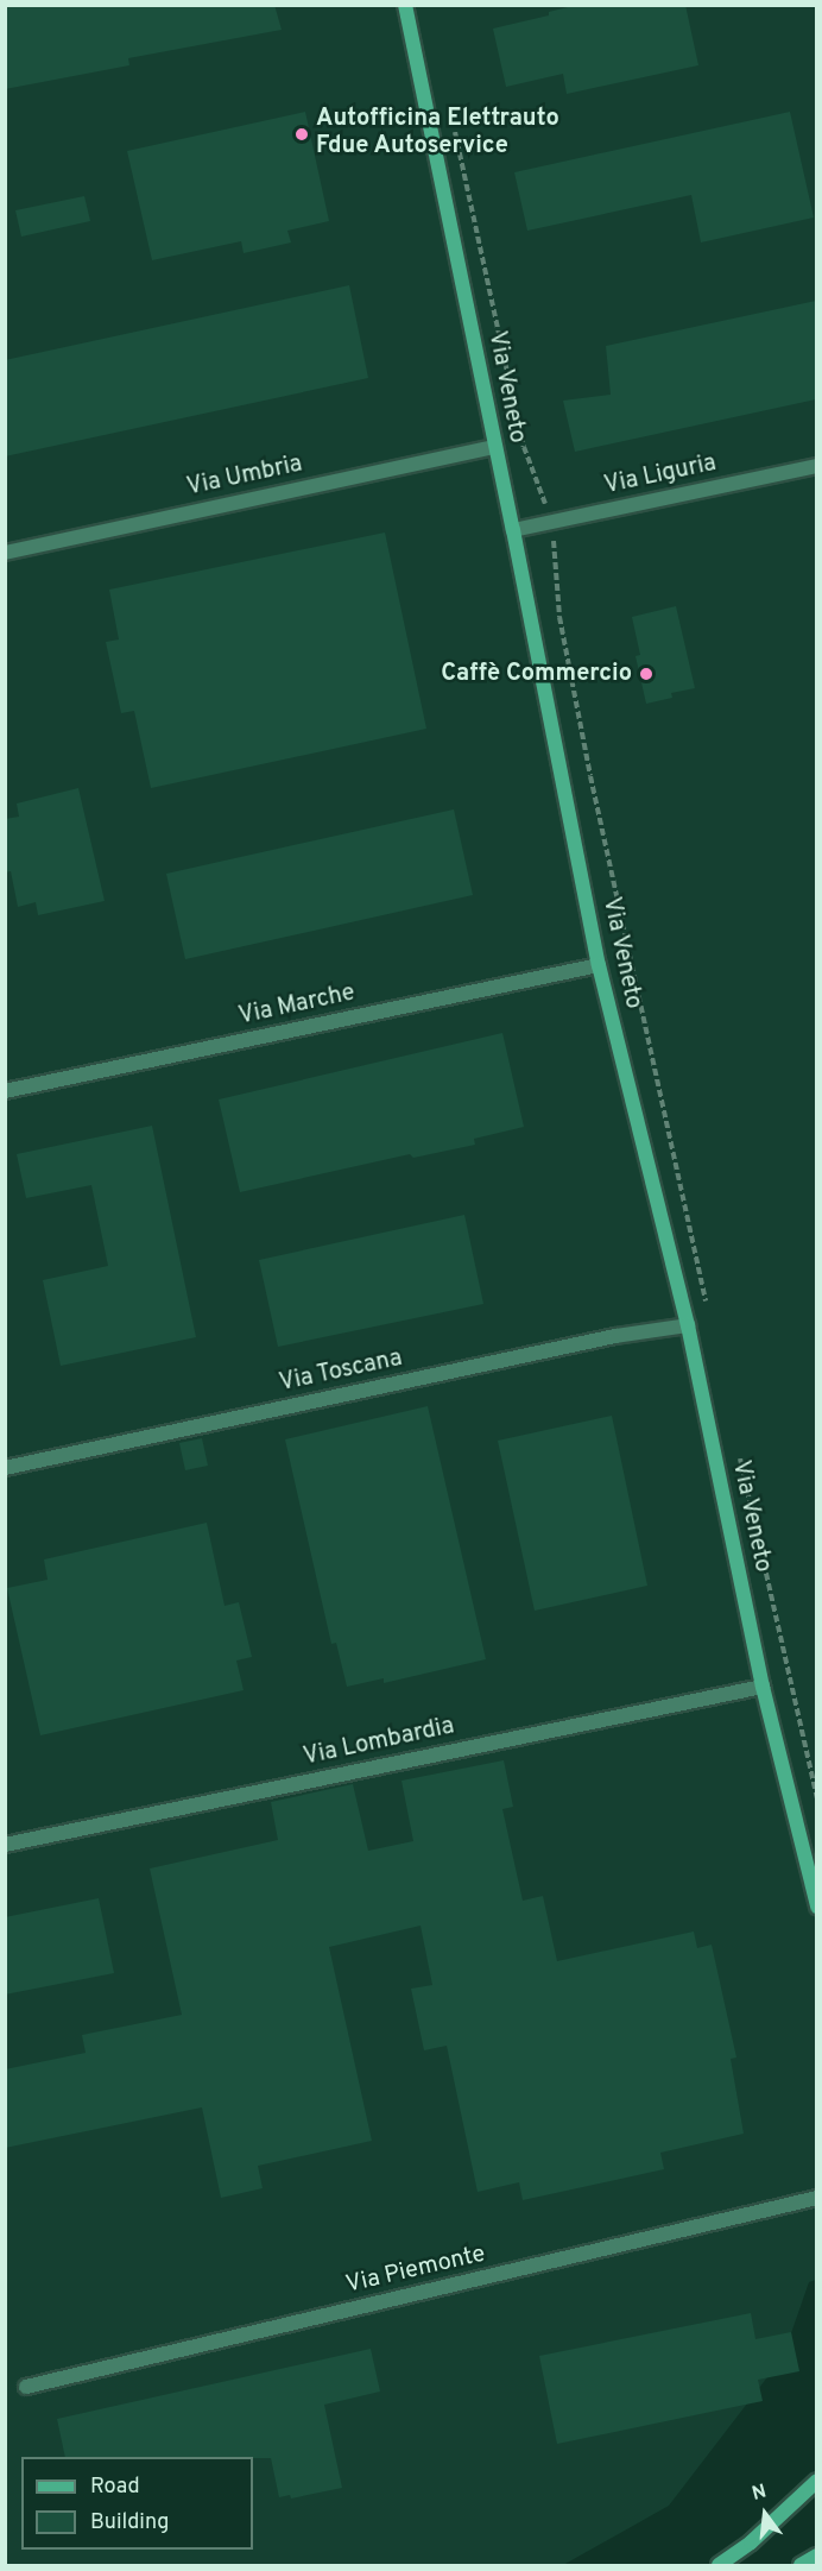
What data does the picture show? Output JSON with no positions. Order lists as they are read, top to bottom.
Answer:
{
  "streets": {
    "main road": ["Via Veneto"],
    "street": [
      "Via Liguria",
      "Via Umbria",
      "Via Marche",
      "Via Toscana",
      "Via Lombardia",
      "Via Piemonte"
    ]
  },
  "crossings": [
    ["Via Veneto", "Via Liguria"],
    ["Via Veneto", "Via Umbria"],
    ["Via Veneto", "Via Marche"],
    ["Via Veneto", "Via Toscana"],
    ["Via Veneto", "Via Lombardia"]
  ],
  "places": ["Autofficina Elettrauto Fdue Autoservice", "Caffè Commercio"],
  "legend": ["Road", "Building"],
  "north": "top"
}
